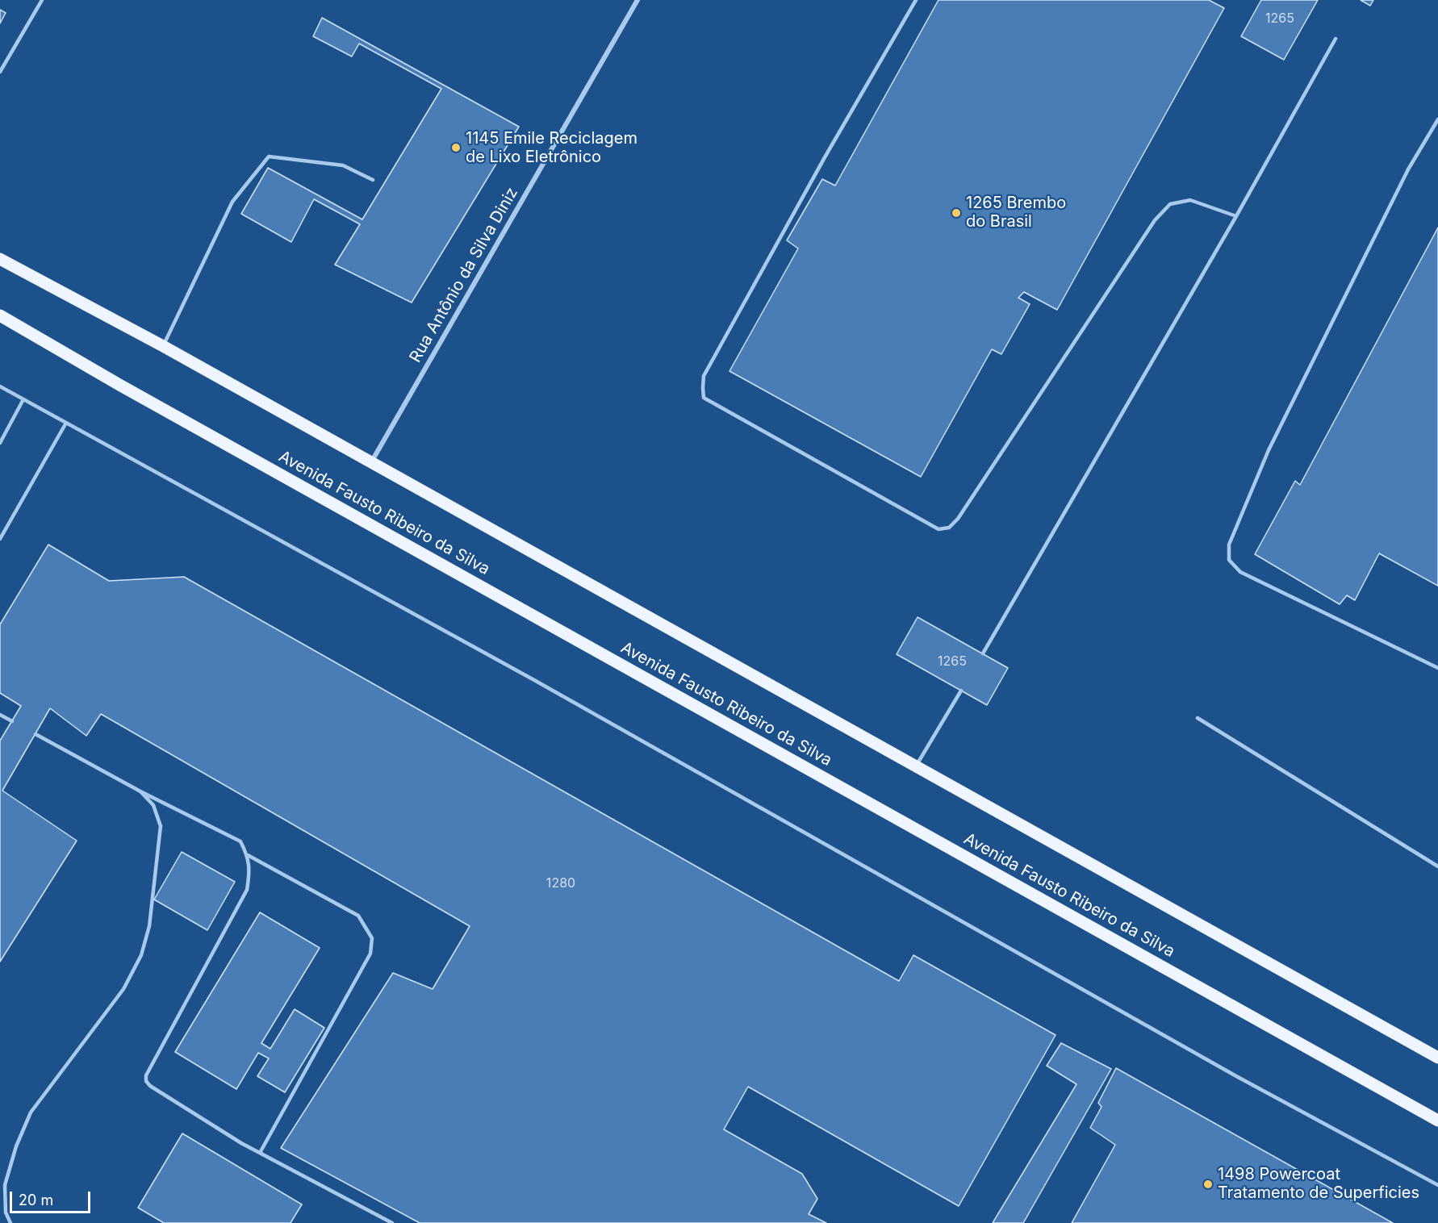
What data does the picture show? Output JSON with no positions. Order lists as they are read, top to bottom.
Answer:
{
  "streets": {
    "main road": ["Avenida Fausto Ribeiro da Silva"],
    "street": ["Rua Antônio da Silva Diniz"]
  },
  "places": ["1145 Emile Reciclagem de Lixo Eletrônico", "1265 Brembo do Brasil", "1498 Powercoat Tratamento de Superficies"],
  "house_numbers": ["1265", "1265", "1280"],
  "scale_bar": "20 m"
}
